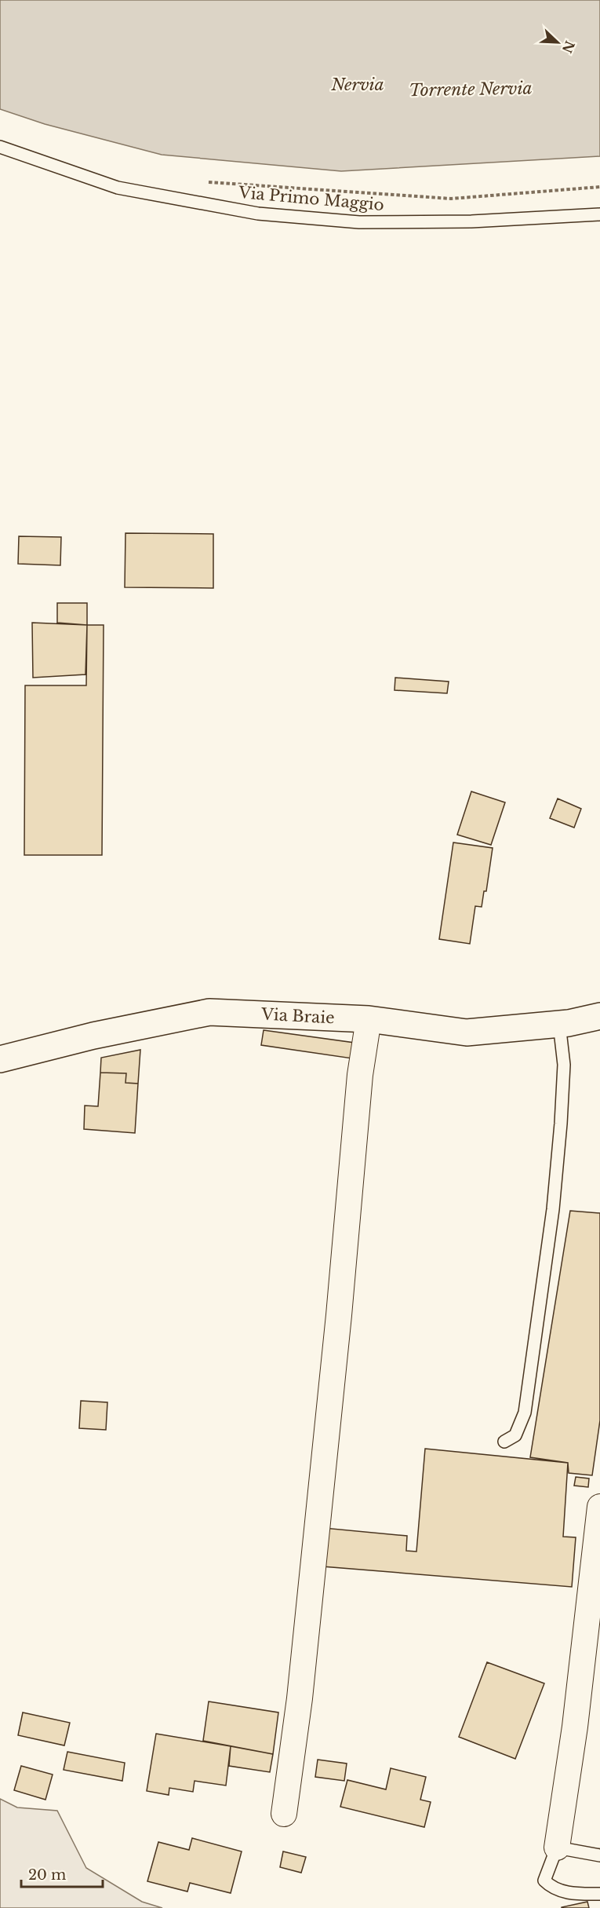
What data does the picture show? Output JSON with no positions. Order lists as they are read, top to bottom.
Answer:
{
  "streets": {
    "street": ["Via Braie"],
    "lane": ["Via Primo Maggio"]
  },
  "water": ["Nervia", "Torrente Nervia"],
  "scale_bar": "20 m",
  "north": "bottom right"
}
